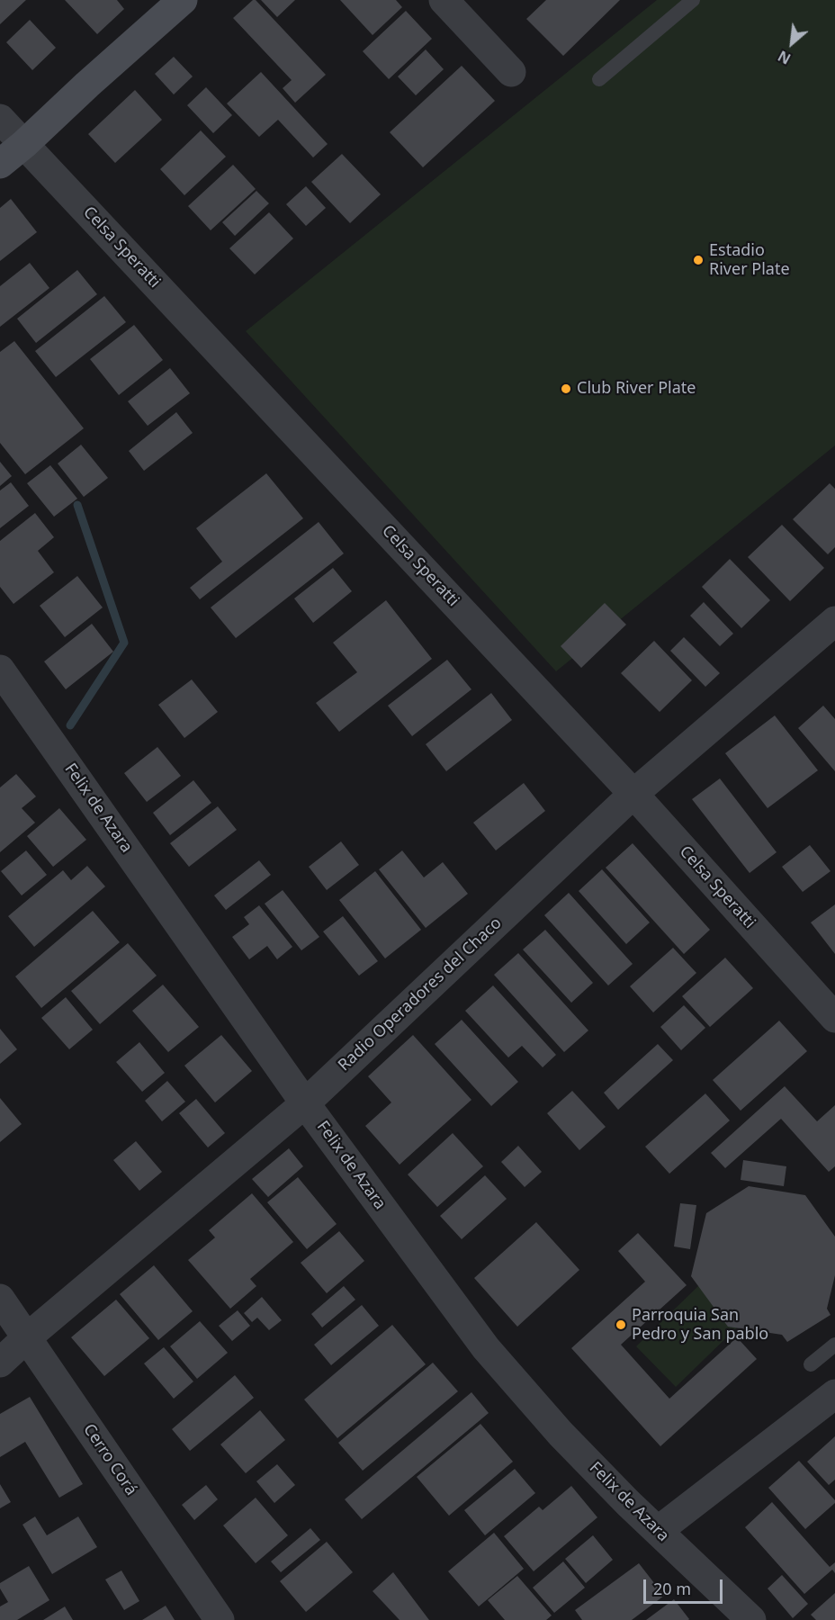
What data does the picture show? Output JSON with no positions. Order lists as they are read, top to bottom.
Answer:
{
  "streets": {
    "street": [
      "Celsa Speratti",
      "Felix de Azara",
      "Radio Operadores del Chaco",
      "Cerro Corá"
    ]
  },
  "crossings": [
    ["Celsa Speratti", "Radio Operadores del Chaco"],
    ["Felix de Azara", "Radio Operadores del Chaco"],
    ["Radio Operadores del Chaco", "Cerro Corá"]
  ],
  "places": ["Estadio River Plate", "Club River Plate", "Parroquia San Pedro y San pablo"],
  "scale_bar": "20 m",
  "north": "bottom left"
}
